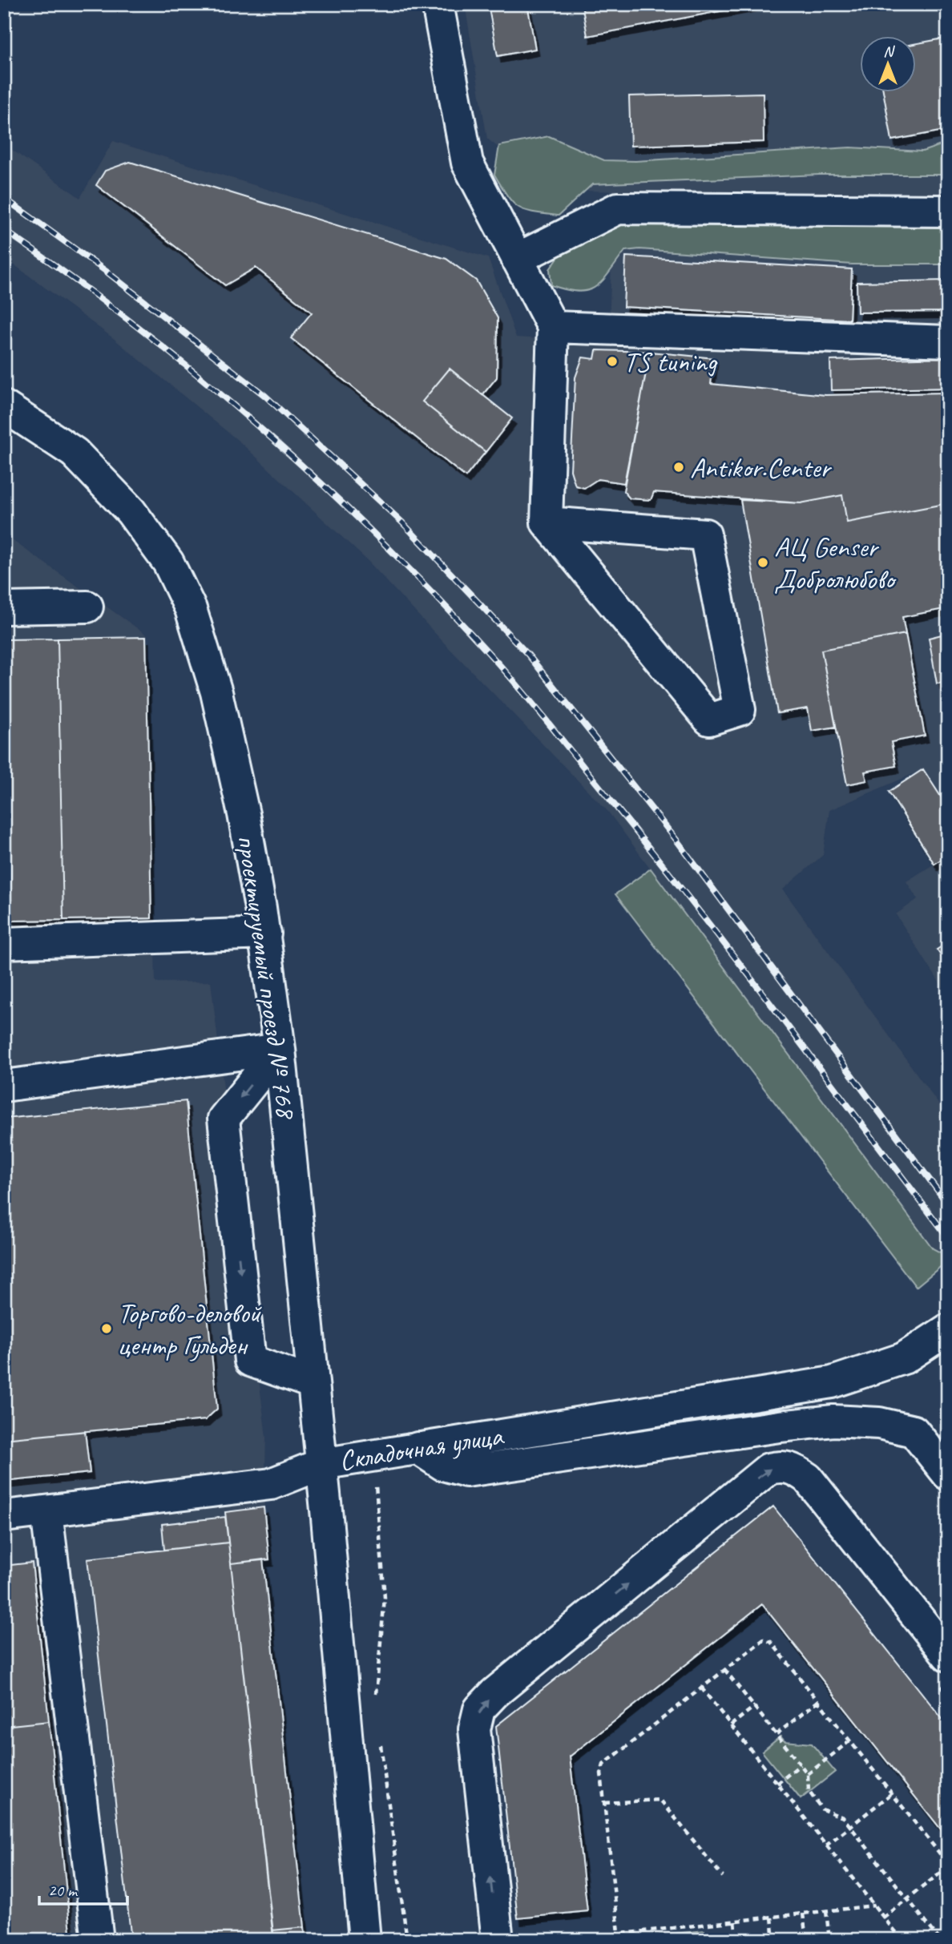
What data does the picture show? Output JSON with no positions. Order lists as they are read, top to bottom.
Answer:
{
  "streets": {
    "street": ["проектируемый проезд № 768", "Складочная улица"]
  },
  "crossings": [
    ["проектируемый проезд № 768", "Складочная улица"]
  ],
  "places": [
    "TS tuning",
    "Antikor.Center",
    "АЦ Genser Добролюбово",
    "Торгово-деловой центр Гульден"
  ],
  "scale_bar": "20 m",
  "north": "top"
}
